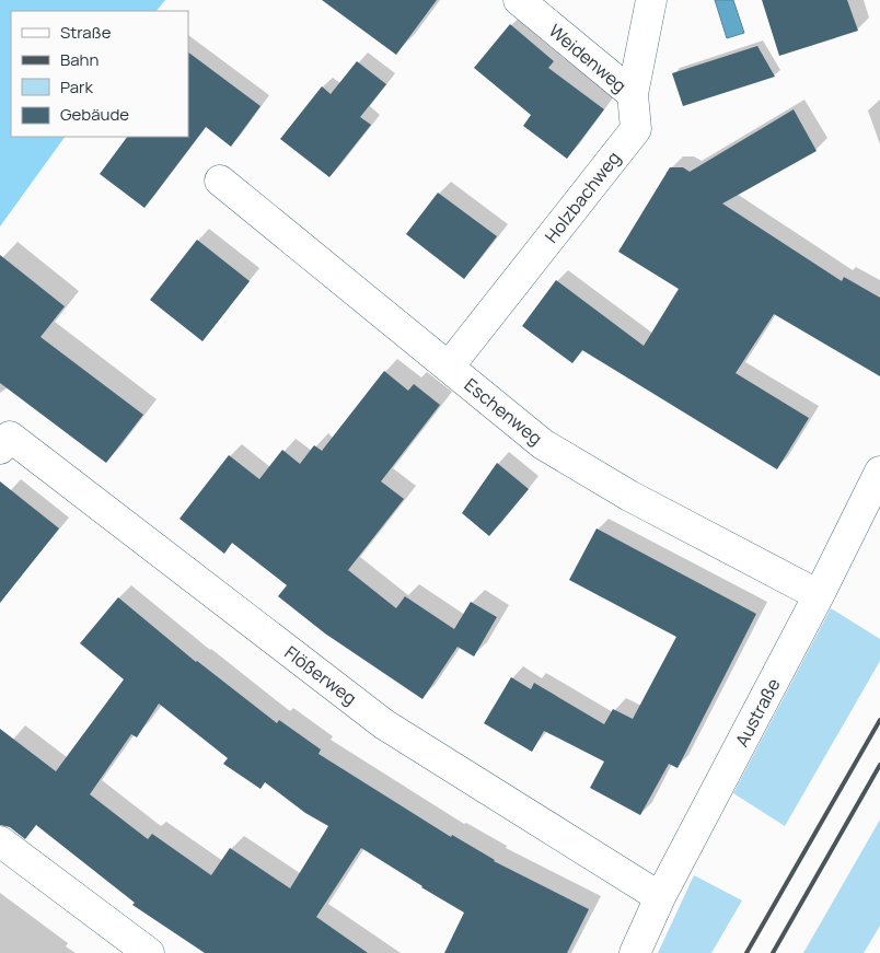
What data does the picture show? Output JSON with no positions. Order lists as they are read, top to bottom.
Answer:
{
  "streets": {
    "street": [
      "Weidenweg",
      "Holzbachweg",
      "Eschenweg",
      "Flößerweg",
      "Austraße"
    ]
  },
  "crossings": [
    ["Weidenweg", "Holzbachweg"],
    ["Holzbachweg", "Eschenweg"],
    ["Eschenweg", "Austraße"],
    ["Flößerweg", "Austraße"]
  ],
  "legend": [
    "Straße",
    "Bahn",
    "Park",
    "Gebäude"
  ]
}
